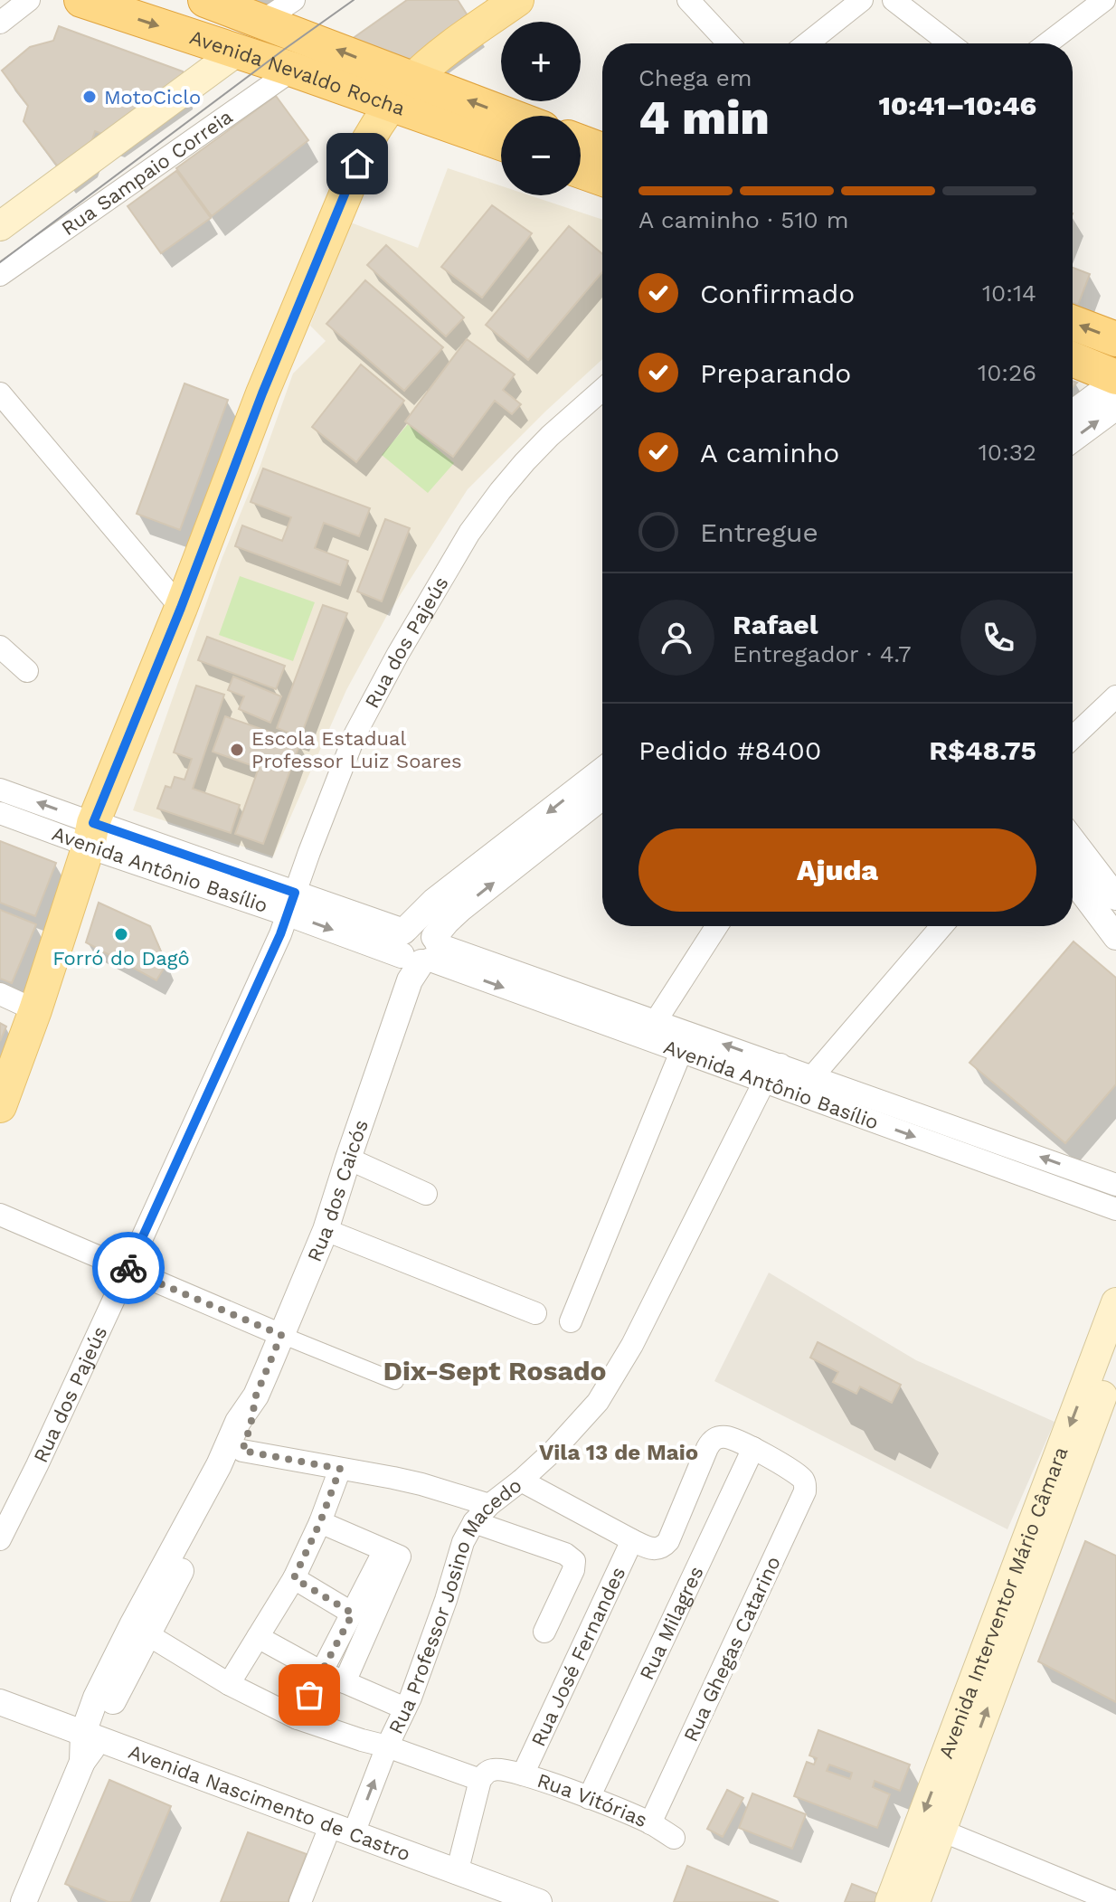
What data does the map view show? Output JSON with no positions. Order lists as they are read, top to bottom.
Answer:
{
  "streets": {
    "highway": ["Avenida Nevaldo Rocha"],
    "main road": ["Rua Sampaio Correia", "Avenida Interventor Mário Câmara"],
    "street": [
      "Rua dos Pajeús",
      "Avenida Antônio Basílio",
      "Rua dos Caicós",
      "Rua Professor Josino Macedo",
      "Rua Milagres",
      "Rua Ghegas Catarino",
      "Rua José Fernandes",
      "Rua Vitórias",
      "Avenida Nascimento de Castro"
    ]
  },
  "crossings": [
    ["Avenida Nevaldo Rocha", "Rua Sampaio Correia"],
    ["Rua dos Pajeús", "Avenida Antônio Basílio"],
    ["Avenida Antônio Basílio", "Rua dos Caicós"],
    ["Avenida Antônio Basílio", "Rua Professor Josino Macedo"],
    ["Rua dos Caicós", "Avenida Nascimento de Castro"],
    ["Rua Professor Josino Macedo", "Avenida Nascimento de Castro"],
    ["Rua Milagres", "Rua Ghegas Catarino"],
    ["Rua Milagres", "Rua Vitórias"],
    ["Rua Ghegas Catarino", "Rua Vitórias"],
    ["Rua José Fernandes", "Rua Vitórias"]
  ],
  "districts": ["Dix-Sept Rosado", "Vila 13 de Maio"],
  "places": ["MotoCiclo", "Escola Estadual Professor Luiz Soares", "Forró do Dagô"],
  "page": {
    "map_buttons": ["+", "−"],
    "heading": ["4 min", "Chega em", "10:41–10:46"],
    "panel": [
      "Rafael",
      "Entregador · 4.7",
      "Pedido #8400",
      "R$48.75"
    ],
    "bar": "A caminho · 510 m",
    "list": [
      ["Confirmado", "10:14"],
      ["Preparando", "10:26"],
      ["A caminho", "10:32"],
      "Entregue"
    ],
    "buttons": "Ajuda"
  }
}
